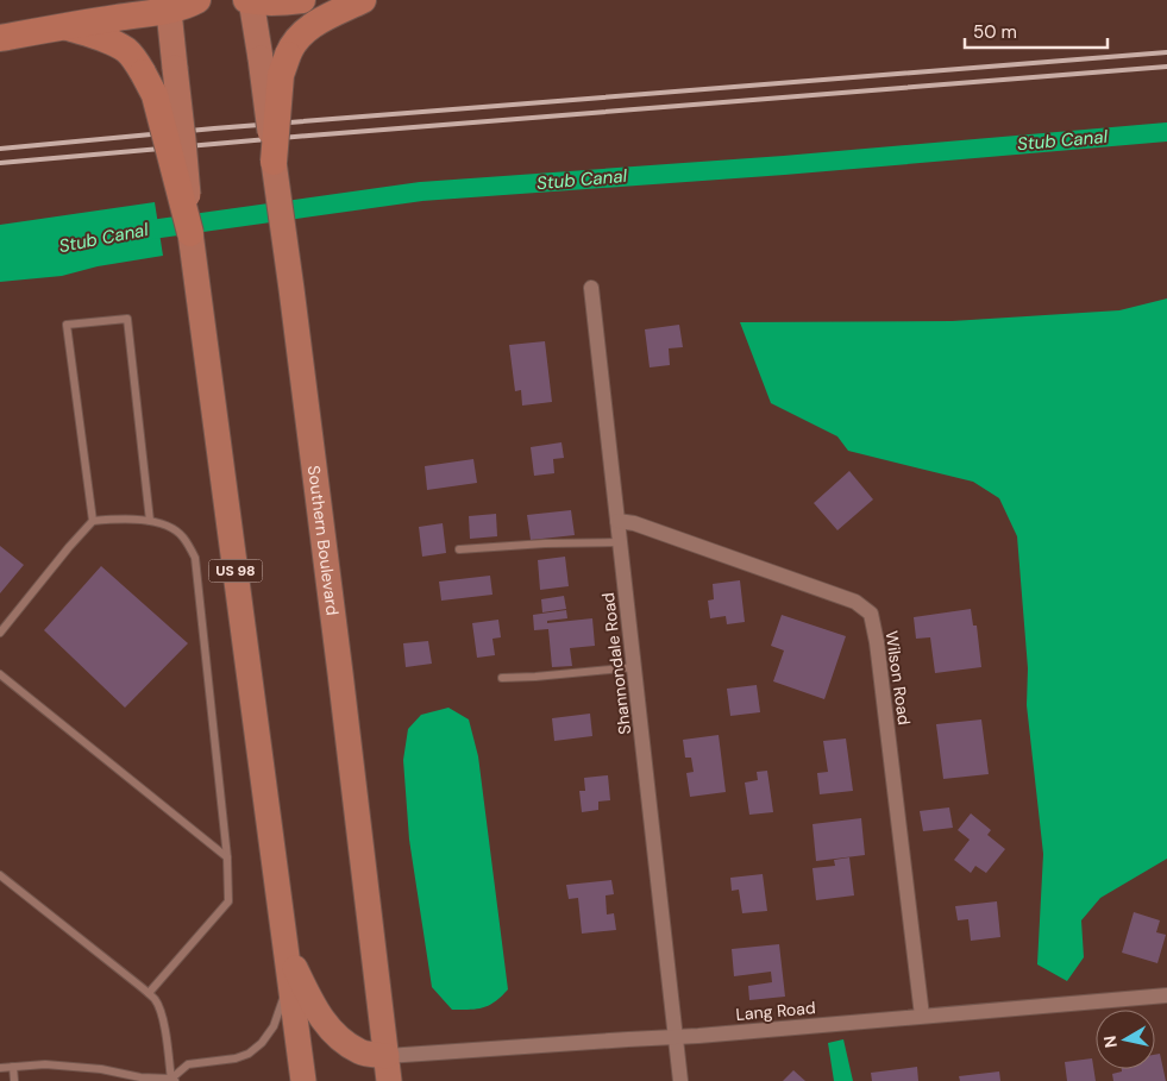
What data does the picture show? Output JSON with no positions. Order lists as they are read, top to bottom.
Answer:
{
  "streets": {
    "highway": ["Southern Boulevard", "US 98"],
    "street": ["Shannondale Road", "Wilson Road", "Lang Road"]
  },
  "crossings": [
    ["Southern Boulevard", "Lang Road"],
    ["Shannondale Road", "Wilson Road"],
    ["Shannondale Road", "Lang Road"],
    ["Wilson Road", "Lang Road"]
  ],
  "water": ["Stub Canal"],
  "scale_bar": "50 m",
  "north": "left"
}
